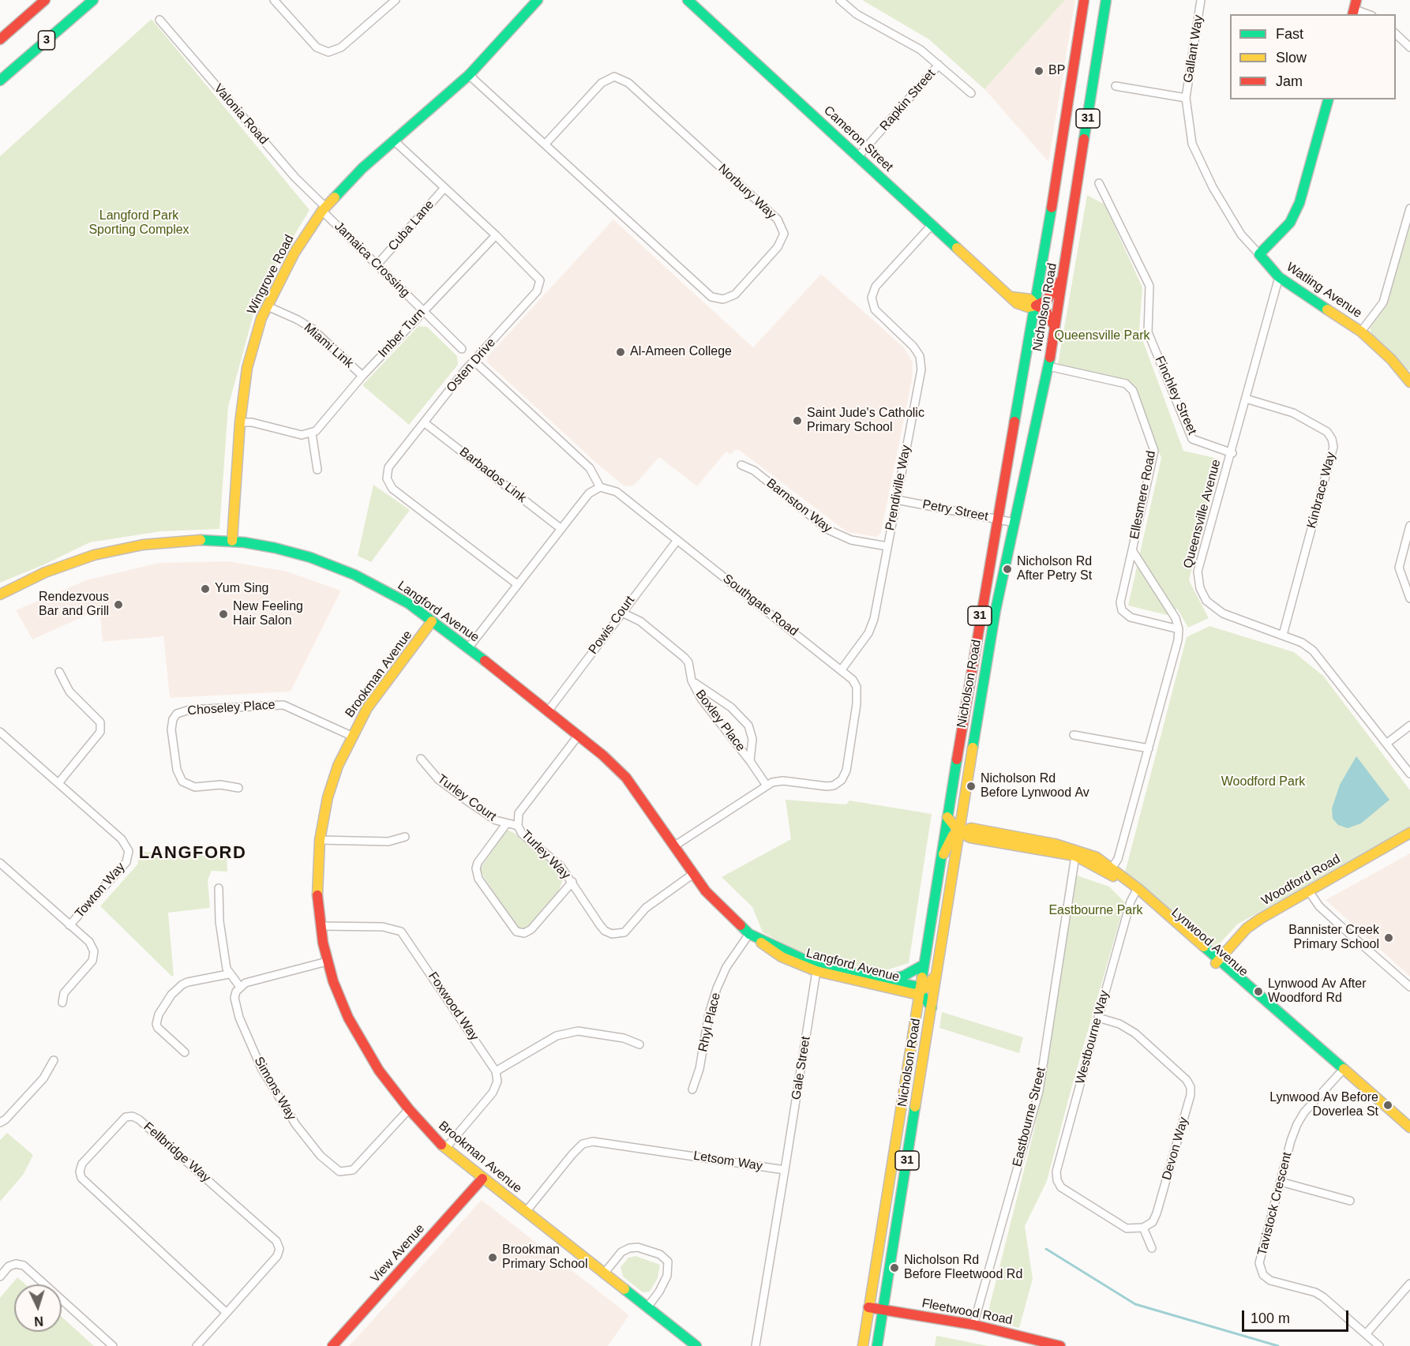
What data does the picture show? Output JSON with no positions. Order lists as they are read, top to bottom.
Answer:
{
  "streets": {
    "main road": [
      "3",
      "31",
      "Cameron Street",
      "Wingrove Road",
      "Watling Avenue",
      "Nicholson Road",
      "Langford Avenue",
      "Brookman Avenue",
      "Woodford Road",
      "Lynwood Avenue",
      "View Avenue",
      "Fleetwood Road"
    ],
    "street": [
      "Gallant Way",
      "Rapkin Street",
      "Valonia Road",
      "Norbury Way",
      "Cuba Lane",
      "Jamaica Crossing",
      "Imber Turn",
      "Miami Link",
      "Osten Drive",
      "Finchley Street",
      "Barbados Link",
      "Prendiville Way",
      "Kinbrace Way",
      "Ellesmere Road",
      "Barnston Way",
      "Petry Street",
      "Queensville Avenue",
      "Southgate Road",
      "Powis Court",
      "Choseley Place",
      "Boxley Place",
      "Turley Court",
      "Turley Way",
      "Towton Way",
      "Foxwood Way",
      "Rhyl Place",
      "Westbourne Way",
      "Gale Street",
      "Simons Way",
      "Eastbourne Street",
      "Devon Way",
      "Fellbridge Way",
      "Letsom Way",
      "Tavistock Crescent"
    ]
  },
  "crossings": [
    ["Gallant Way", "Watling Avenue"],
    ["Rapkin Street", "Cameron Street"],
    ["Valonia Road", "Jamaica Crossing"],
    ["Valonia Road", "Wingrove Road"],
    ["Cameron Street", "Nicholson Road"],
    ["Cameron Street", "Prendiville Way"],
    ["Norbury Way", "Wingrove Road"],
    ["Cuba Lane", "Jamaica Crossing"],
    ["Cuba Lane", "Osten Drive"],
    ["Jamaica Crossing", "Wingrove Road"],
    ["Jamaica Crossing", "Imber Turn"],
    ["Wingrove Road", "Miami Link"],
    ["Wingrove Road", "Osten Drive"],
    ["Wingrove Road", "Langford Avenue"],
    ["Watling Avenue", "Queensville Avenue"],
    ["Nicholson Road", "Ellesmere Road"],
    ["Nicholson Road", "Petry Street"],
    ["Nicholson Road", "Langford Avenue"],
    ["Nicholson Road", "Lynwood Avenue"],
    ["Nicholson Road", "Fleetwood Road"],
    ["Imber Turn", "Miami Link"],
    ["Imber Turn", "Osten Drive"],
    ["Osten Drive", "Barbados Link"],
    ["Finchley Street", "Queensville Avenue"],
    ["Prendiville Way", "Barnston Way"],
    ["Prendiville Way", "Petry Street"],
    ["Prendiville Way", "Southgate Road"],
    ["Kinbrace Way", "Queensville Avenue"],
    ["Southgate Road", "Powis Court"],
    ["Southgate Road", "Boxley Place"],
    ["Langford Avenue", "Powis Court"],
    ["Langford Avenue", "Brookman Avenue"],
    ["Langford Avenue", "Turley Way"],
    ["Langford Avenue", "Rhyl Place"],
    ["Langford Avenue", "Gale Street"],
    ["Powis Court", "Boxley Place"],
    ["Brookman Avenue", "Choseley Place"],
    ["Brookman Avenue", "Foxwood Way"],
    ["Brookman Avenue", "Simons Way"],
    ["Brookman Avenue", "Letsom Way"],
    ["Brookman Avenue", "View Avenue"],
    ["Turley Court", "Turley Way"],
    ["Woodford Road", "Lynwood Avenue"],
    ["Lynwood Avenue", "Westbourne Way"],
    ["Lynwood Avenue", "Eastbourne Street"],
    ["Lynwood Avenue", "Tavistock Crescent"],
    ["Westbourne Way", "Devon Way"],
    ["Gale Street", "Letsom Way"],
    ["Eastbourne Street", "Fleetwood Road"]
  ],
  "districts": ["LANGFORD"],
  "parks": [
    "Langford Park Sporting Complex",
    "Queensville Park",
    "Woodford Park",
    "Eastbourne Park"
  ],
  "places": [
    "BP",
    "Al-Ameen College",
    "Saint Jude's Catholic Primary School",
    "Nicholson Rd After Petry St",
    "Yum Sing",
    "Rendezvous Bar and Grill",
    "New Feeling Hair Salon",
    "Nicholson Rd Before Lynwood Av",
    "Bannister Creek Primary School",
    "Lynwood Av After Woodford Rd",
    "Lynwood Av Before Doverlea St",
    "Brookman Primary School",
    "Nicholson Rd Before Fleetwood Rd"
  ],
  "legend": ["Fast", "Slow", "Jam"],
  "scale_bar": "100 m",
  "north": "bottom"
}
